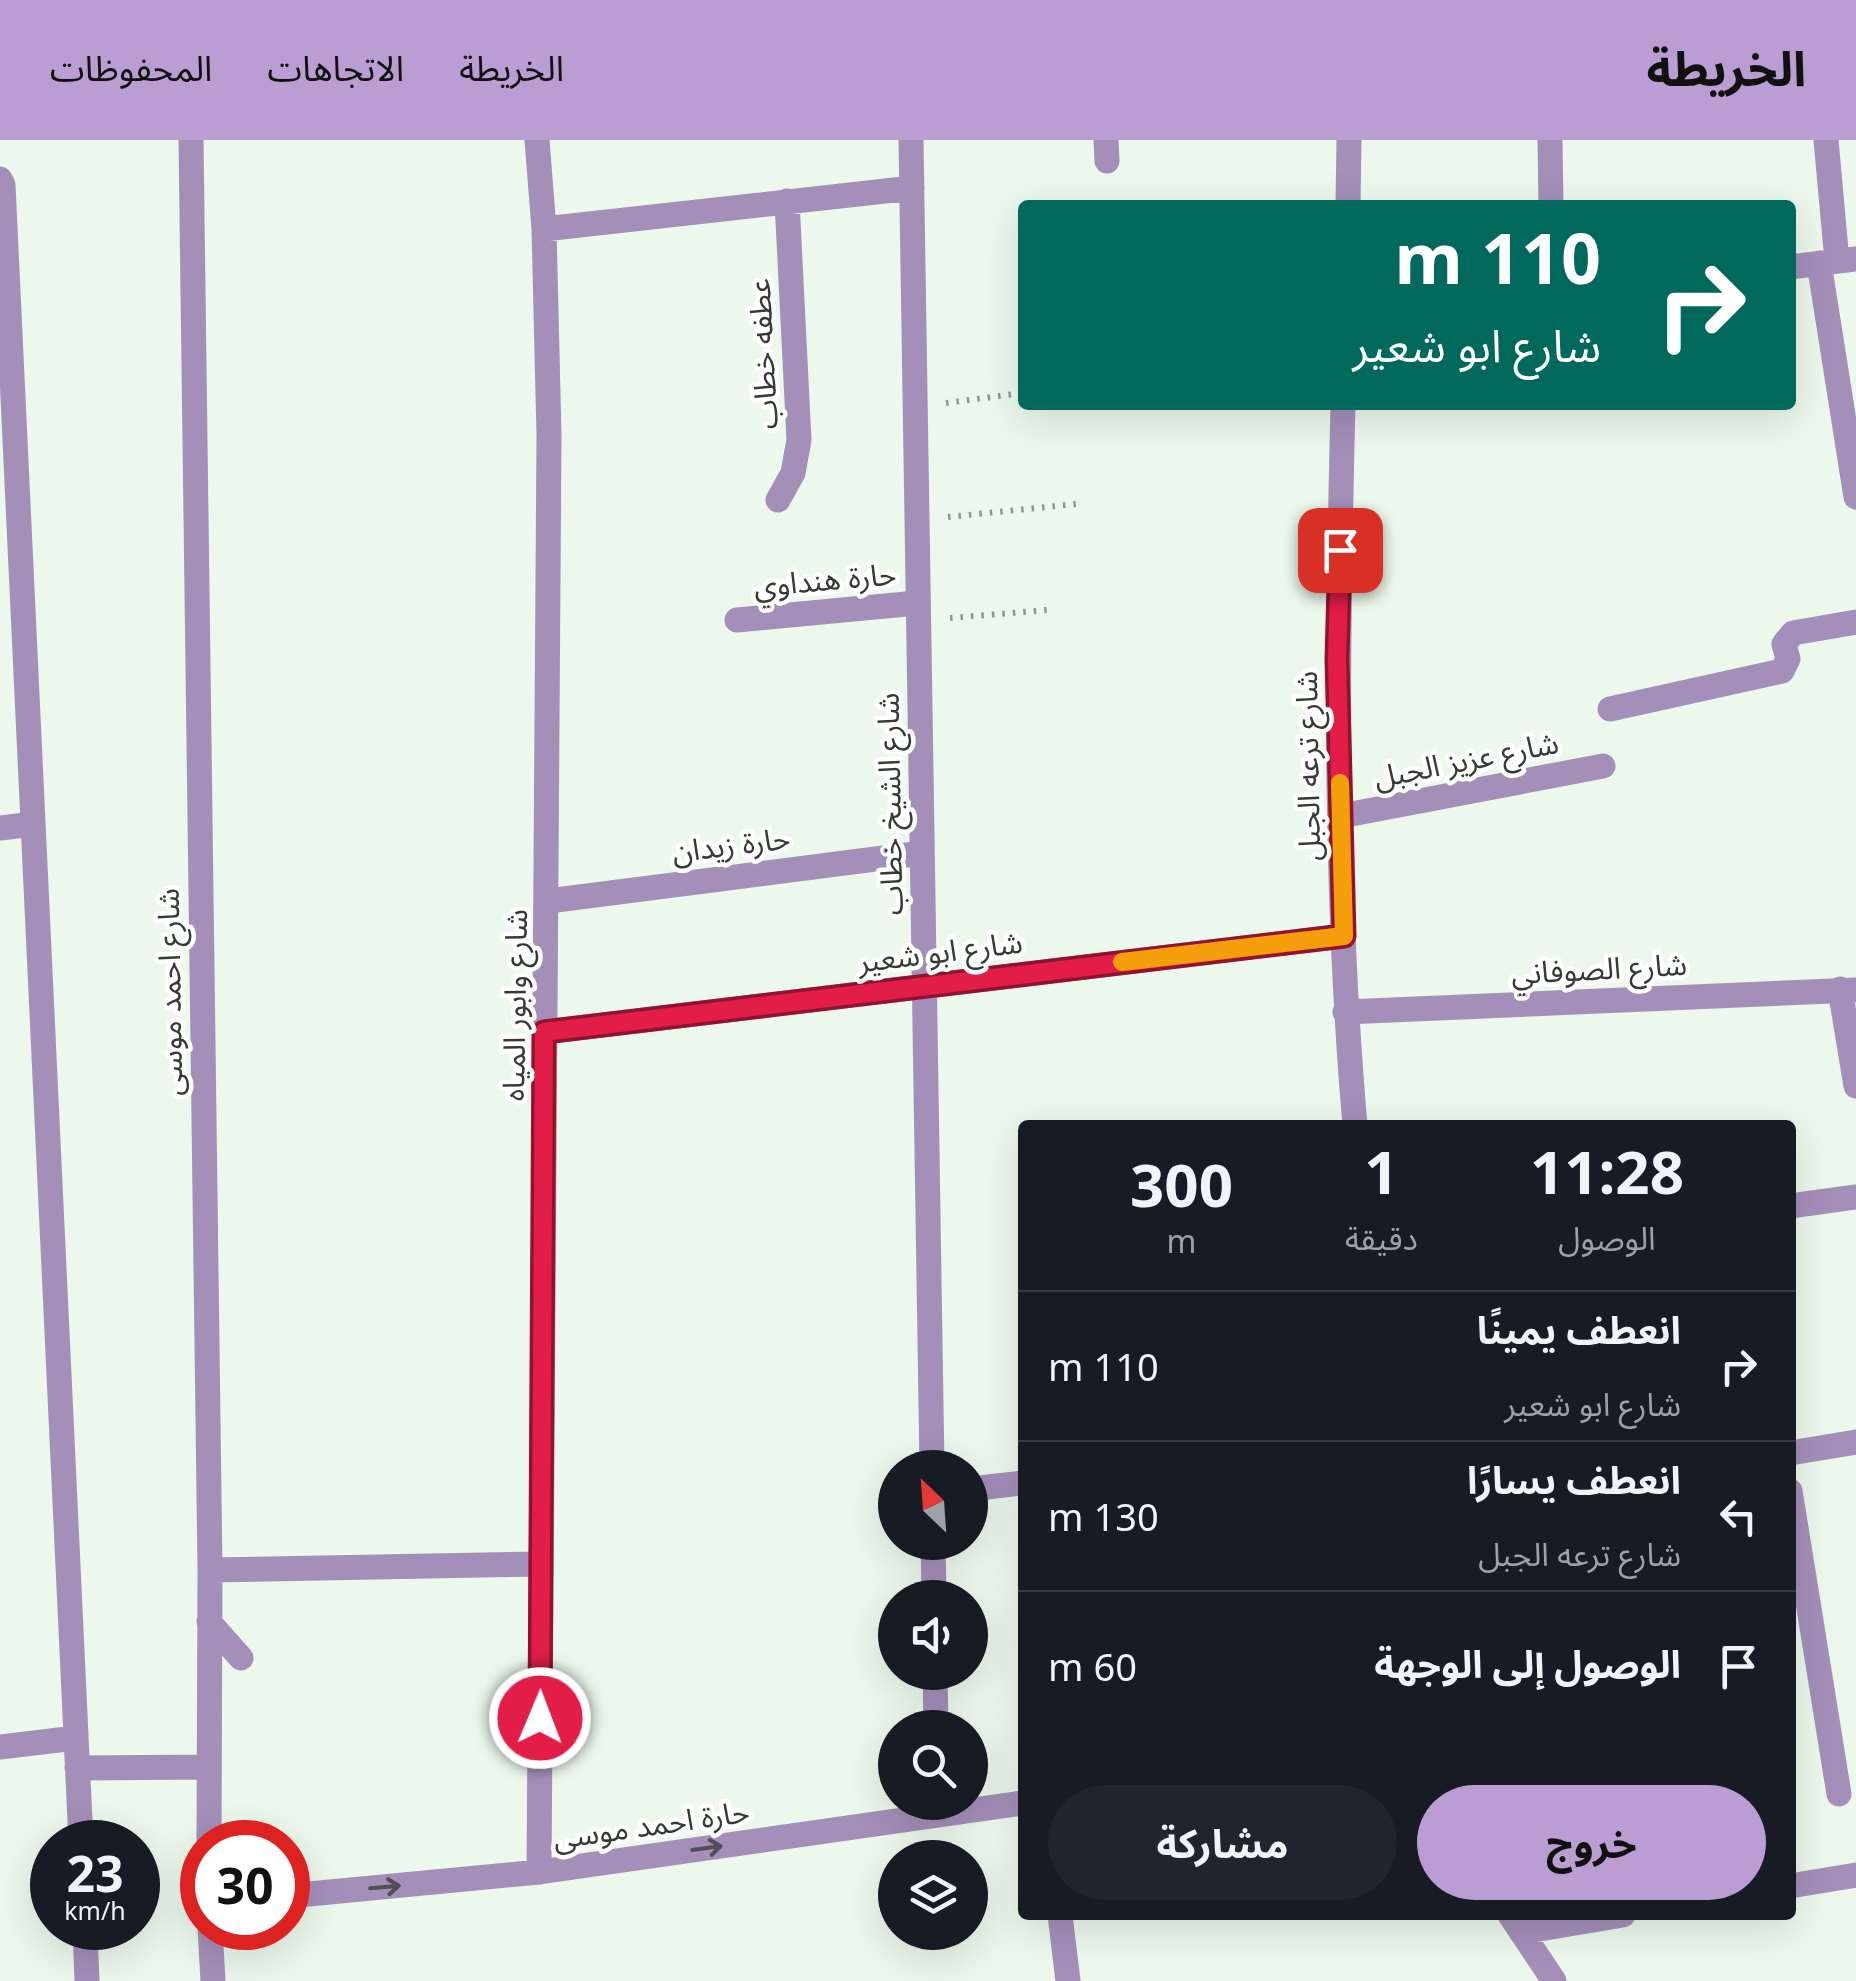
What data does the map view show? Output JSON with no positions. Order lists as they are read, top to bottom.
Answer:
{
  "streets": {
    "street": [
      "عطفه خطاب",
      "حارة هنداوي",
      "شارع عزيز الجبل",
      "شارع ترعه الجبل",
      "شارع الشيخ خطاب",
      "حارة زيدان",
      "شارع ابو شعير",
      "شارع الصوفاني",
      "شارع احمد موسى",
      "شارع وابور المياه",
      "حارة احمد موسى"
    ]
  },
  "crossings": [
    ["حارة هنداوي", "شارع الشيخ خطاب"],
    ["شارع عزيز الجبل", "شارع ترعه الجبل"],
    ["شارع ترعه الجبل", "شارع ابو شعير"],
    ["شارع ترعه الجبل", "شارع الصوفاني"],
    ["شارع الشيخ خطاب", "حارة زيدان"],
    ["شارع الشيخ خطاب", "شارع ابو شعير"],
    ["حارة زيدان", "شارع وابور المياه"],
    ["شارع ابو شعير", "شارع وابور المياه"],
    ["شارع وابور المياه", "حارة احمد موسى"]
  ],
  "one_way": ["حارة احمد موسى"],
  "north": "top left",
  "page": {
    "header": "الخريطة",
    "nav": ["الخريطة", "الاتجاهات", "المحفوظات"],
    "turn": ["110 m", "شارع ابو شعير"],
    "eta": [
      "11:28",
      "الوصول",
      "1",
      "دقيقة",
      "300",
      "m"
    ],
    "list": [
      {
        "name": "انعطف يمينًا",
        "note": "شارع ابو شعير",
        "value": "110 m"
      },
      {
        "name": "انعطف يسارًا",
        "note": "شارع ترعه الجبل",
        "value": "130 m"
      },
      {
        "name": "الوصول إلى الوجهة",
        "value": "60 m"
      }
    ],
    "buttons": ["خروج", "مشاركة"],
    "speed": "23 km/h",
    "limit": "30"
  }
}
